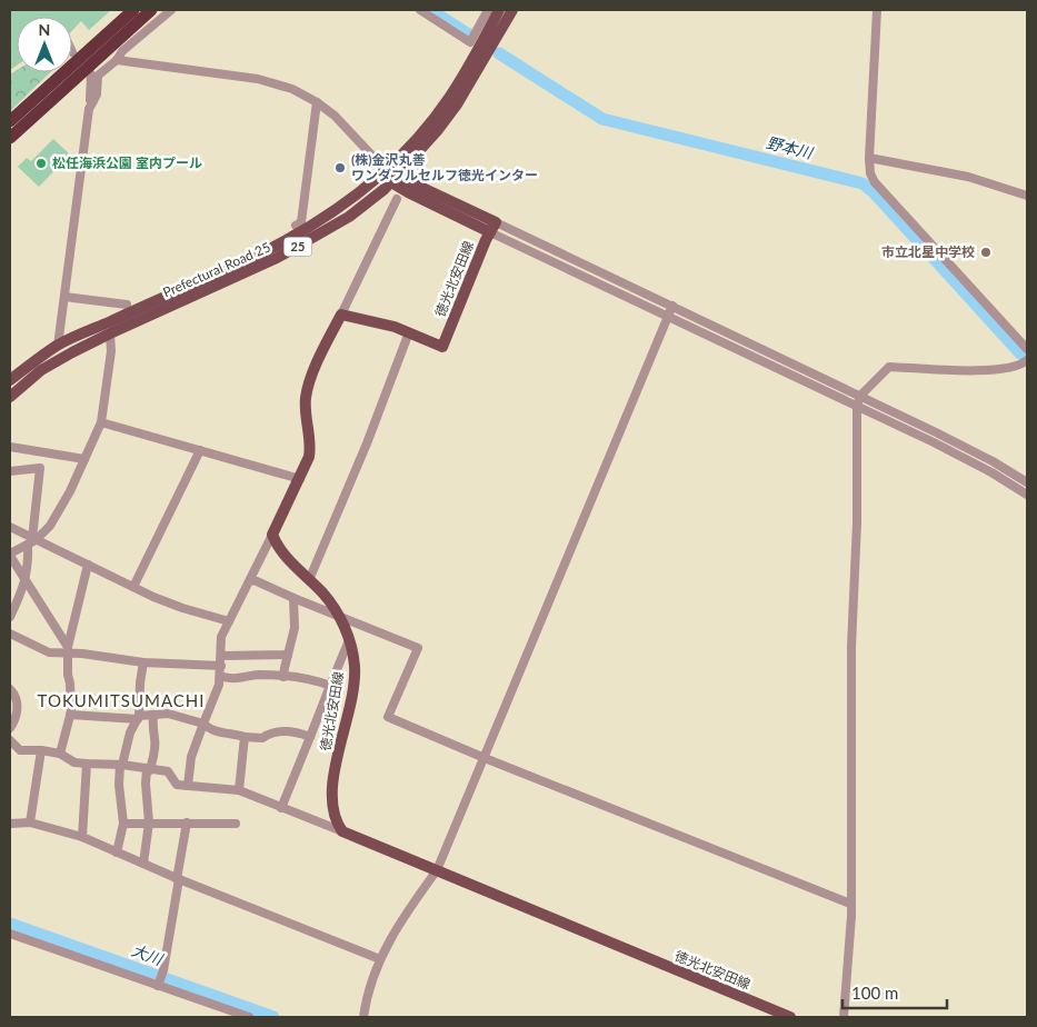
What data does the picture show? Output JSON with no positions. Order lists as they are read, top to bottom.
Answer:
{
  "streets": {
    "main road": ["25", "Prefectural Road 25", "徳光北安田線"]
  },
  "districts": ["TOKUMITSUMACHI"],
  "water": ["野本川", "大川"],
  "places": ["松任海浜公園 室内プール", "(株)金沢丸善 ワンダフルセルフ徳光インター", "市立北星中学校"],
  "scale_bar": "100 m",
  "north": "top"
}
